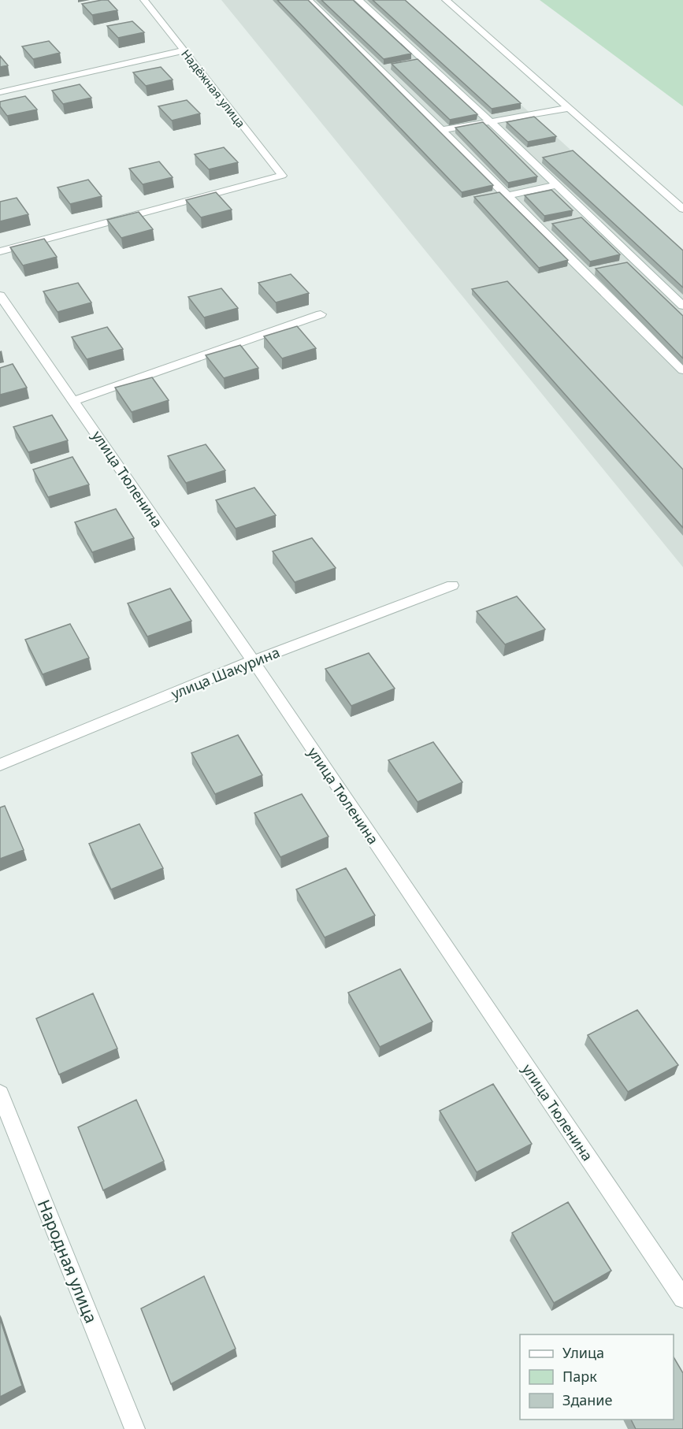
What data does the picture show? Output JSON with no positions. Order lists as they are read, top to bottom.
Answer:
{
  "streets": {
    "street": [
      "Надёжная улица",
      "улица Тюленина",
      "улица Шакурина",
      "Народная улица"
    ]
  },
  "crossings": [
    ["улица Тюленина", "улица Шакурина"]
  ],
  "legend": ["Улица", "Парк", "Здание"]
}
